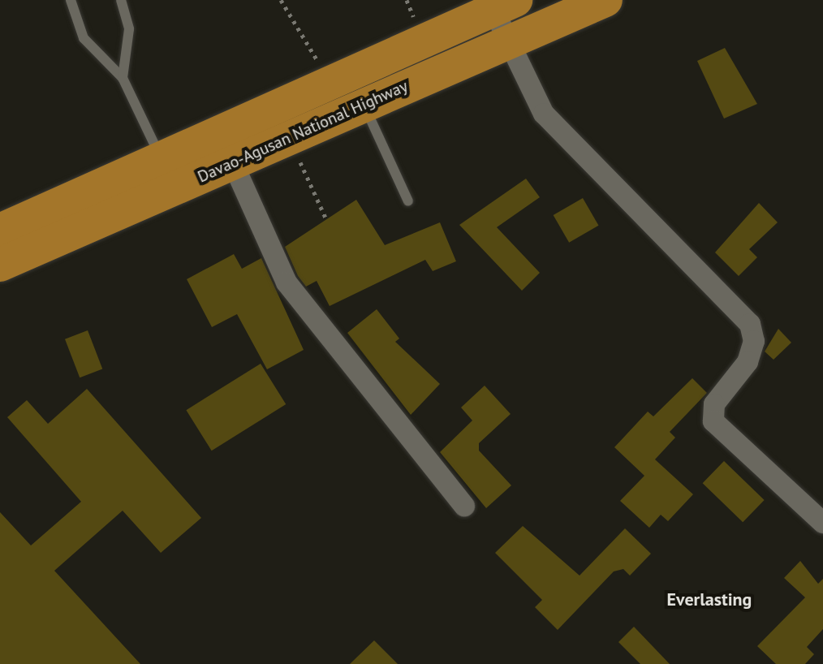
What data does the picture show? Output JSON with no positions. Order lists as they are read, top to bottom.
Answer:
{
  "streets": {
    "highway": ["Davao-Agusan National Highway"]
  },
  "districts": ["Everlasting"]
}
